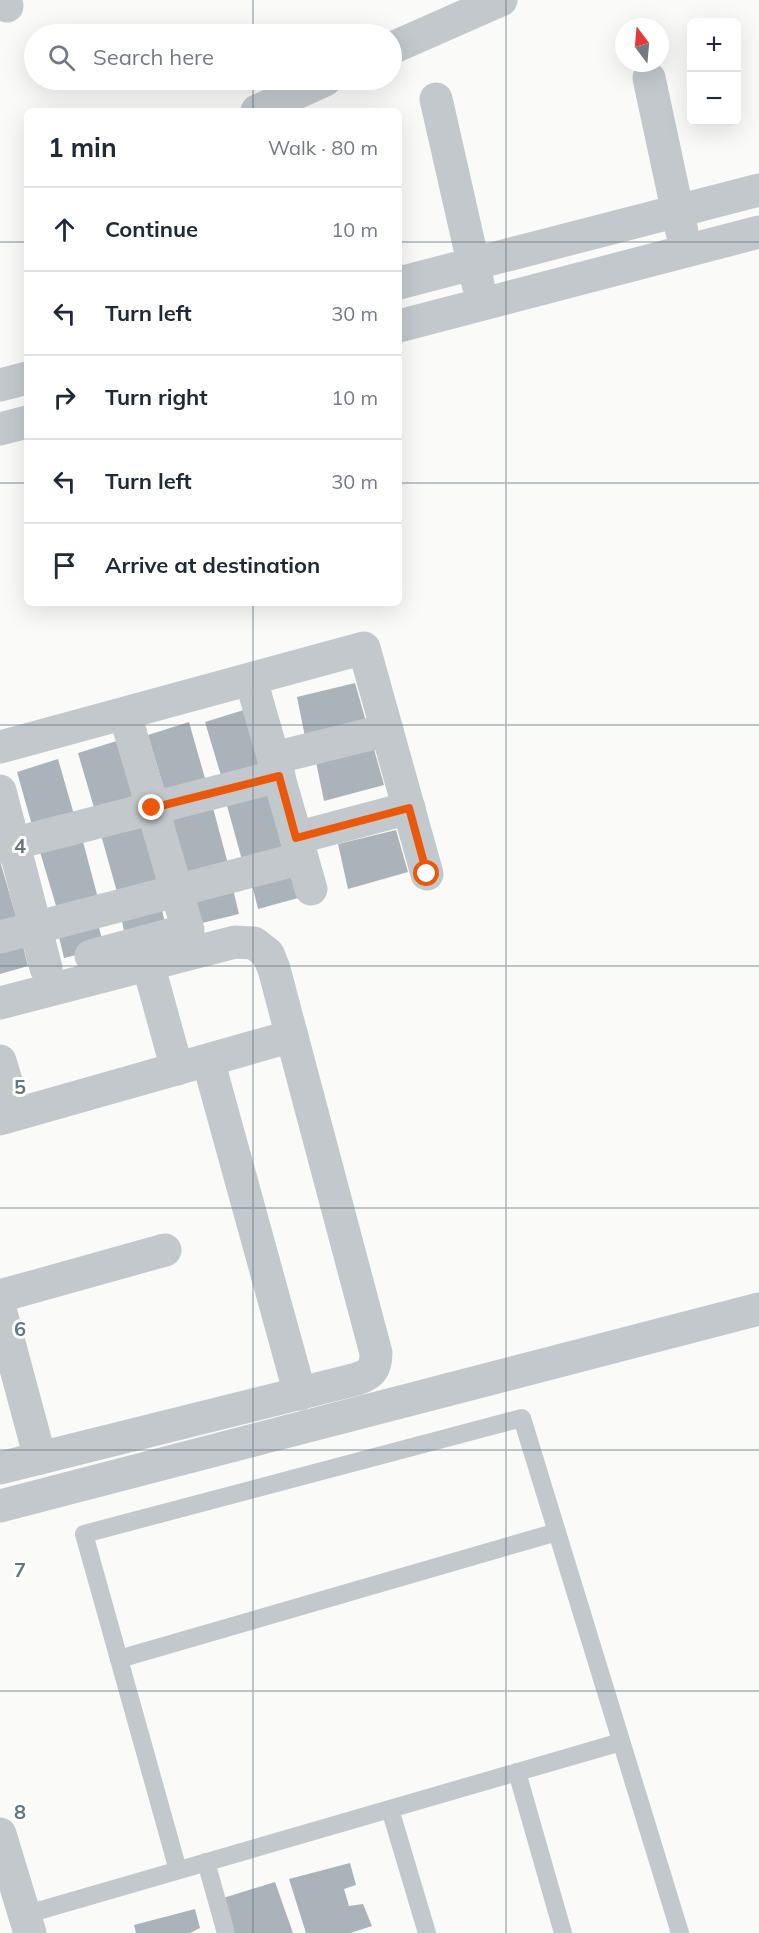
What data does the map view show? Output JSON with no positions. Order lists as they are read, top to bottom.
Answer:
{
  "north": "top",
  "page": {
    "map_buttons": ["+", "−"],
    "search": "Search here",
    "heading": ["1 min", "Walk · 80 m"],
    "list": [
      ["Continue", "10 m"],
      ["Turn left", "30 m"],
      ["Turn right", "10 m"],
      ["Turn left", "30 m"],
      "Arrive at destination"
    ]
  },
  "grid": {
    "rows": [
      "4",
      "5",
      "6",
      "7",
      "8"
    ]
  }
}
